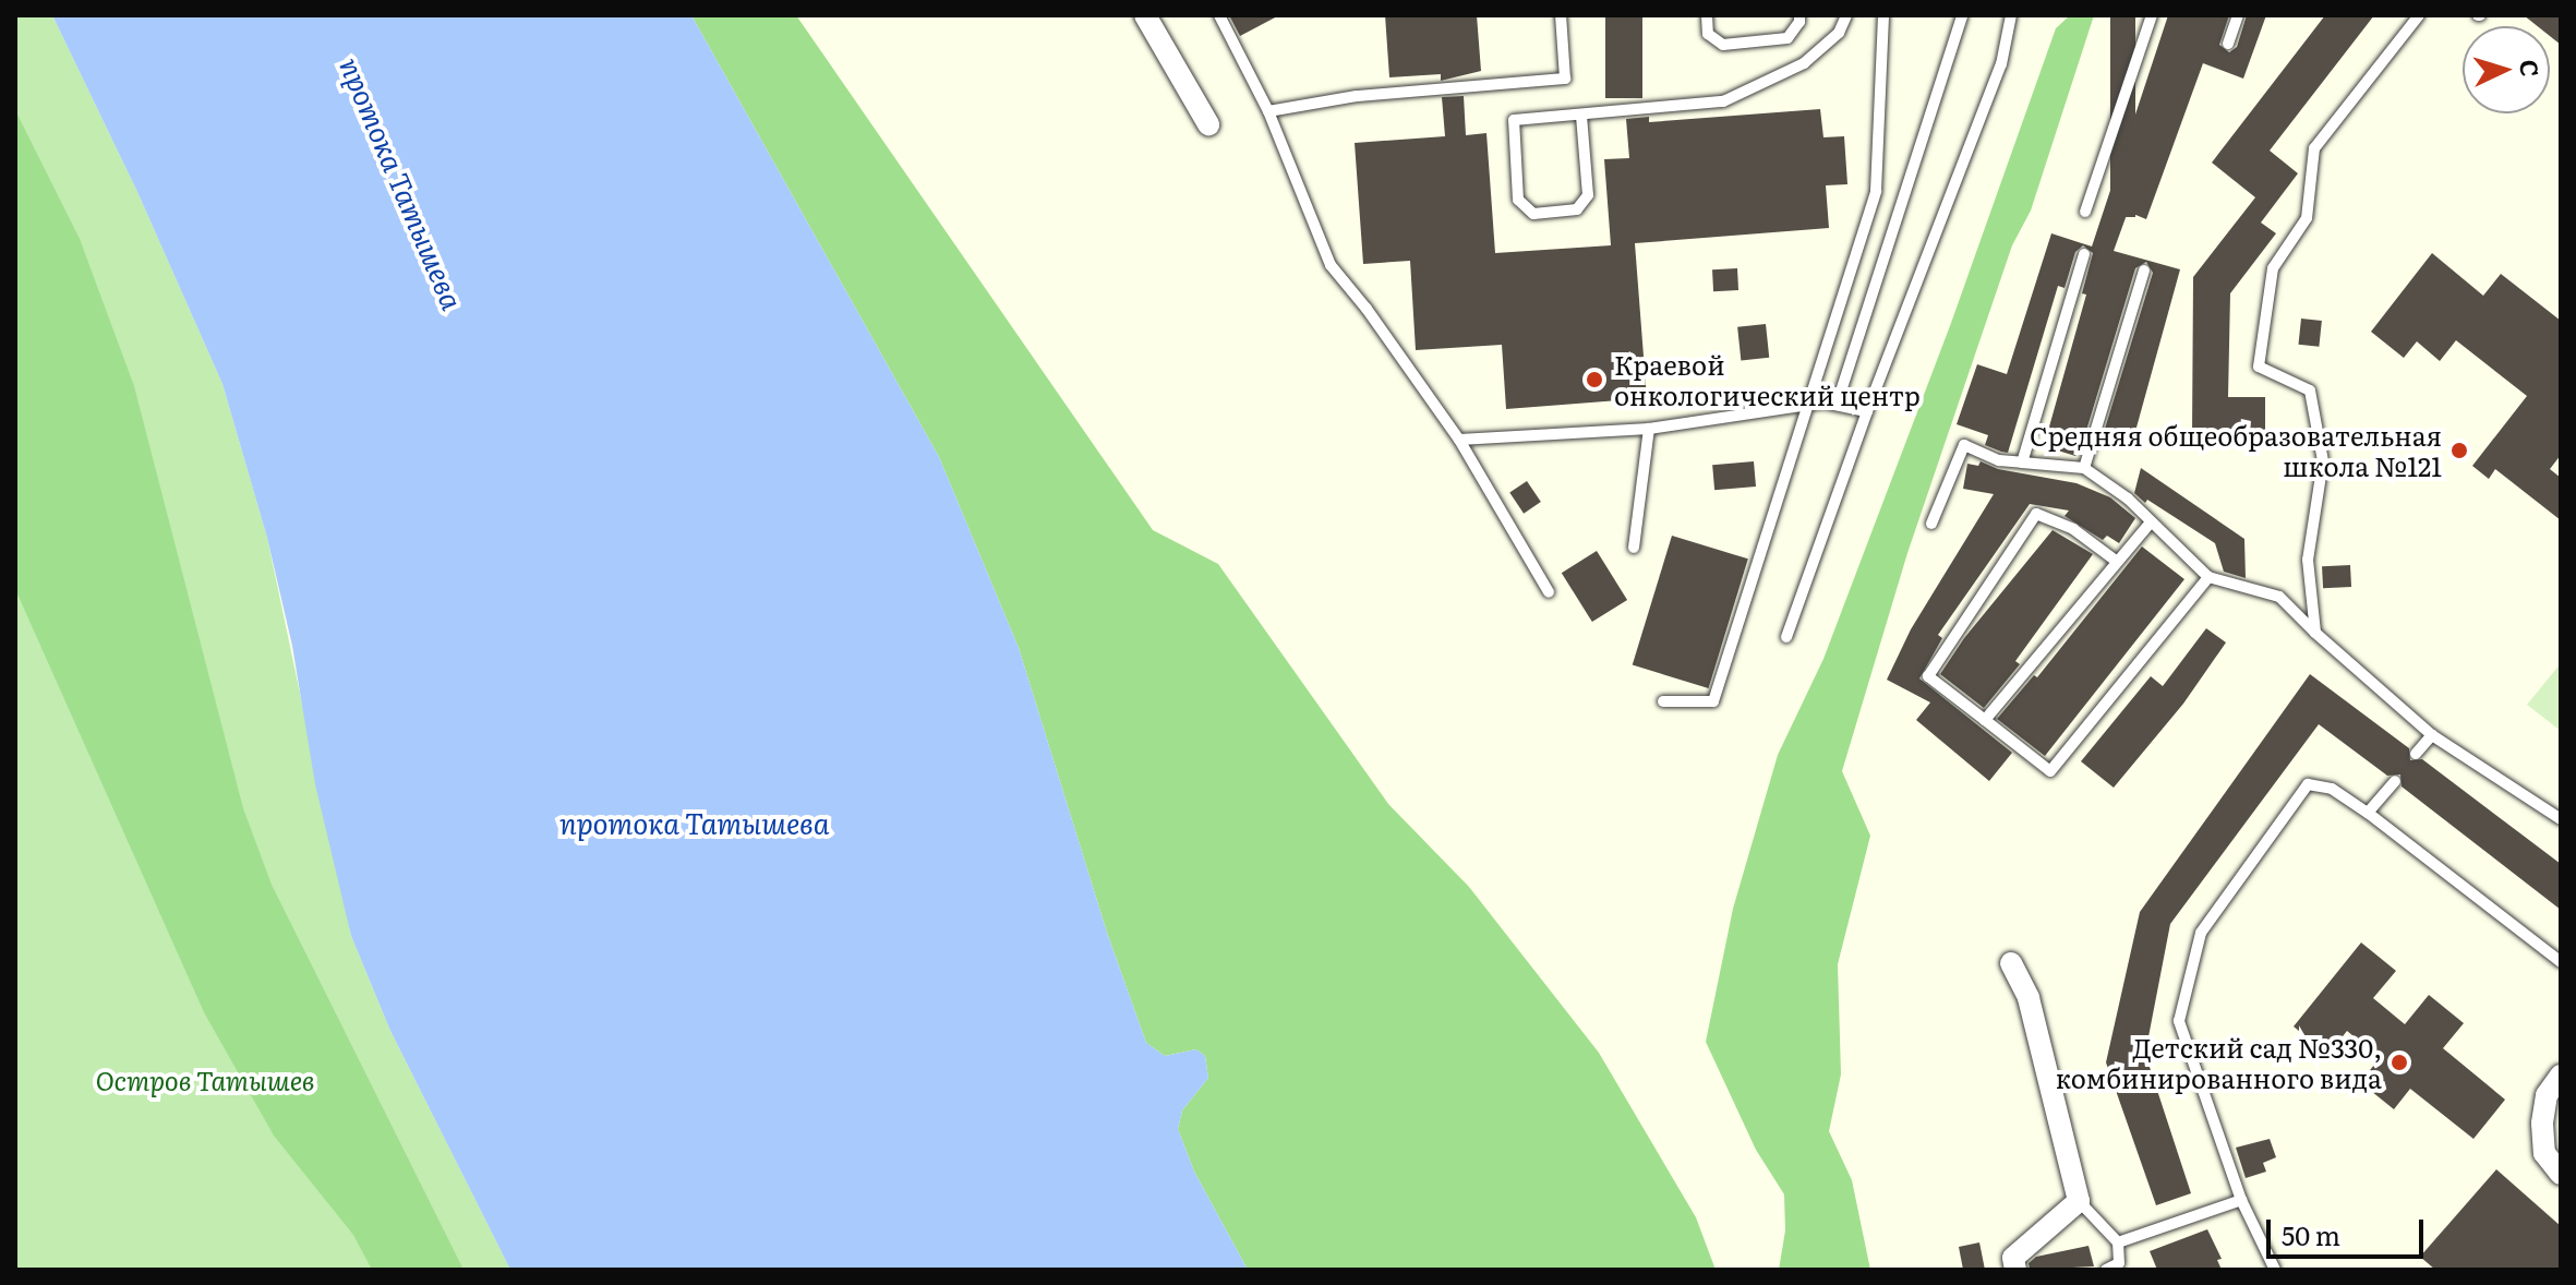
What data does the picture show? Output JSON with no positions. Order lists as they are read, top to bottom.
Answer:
{
  "water": ["протока Татышева"],
  "parks": ["Остров Татышев"],
  "places": ["Краевой онкологический центр", "Средняя общеобразовательная школа №121", "Детский сад №330, комбинированного вида"],
  "scale_bar": "50 m",
  "north": "right"
}
